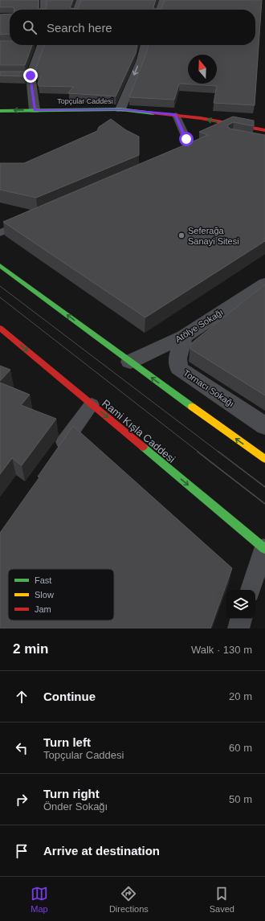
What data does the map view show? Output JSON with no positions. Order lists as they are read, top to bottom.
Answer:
{
  "streets": {
    "main road": ["Topçular Caddesi", "Rami Kışla Caddesi"],
    "street": ["Atölye Sokağı", "Tornacı Sokağı"]
  },
  "crossings": [
    ["Atölye Sokağı", "Tornacı Sokağı"]
  ],
  "one_way": ["Topçular Caddesi"],
  "places": ["Seferağa Sanayi Sitesi"],
  "legend": ["Fast", "Slow", "Jam"],
  "north": "top",
  "page": {
    "search": "Search here",
    "heading": ["2 min", "Walk · 130 m"],
    "list": [
      ["Continue", "20 m"],
      ["Turn left", "Topçular Caddesi", "60 m"],
      ["Turn right", "Önder Sokağı", "50 m"],
      "Arrive at destination"
    ],
    "nav": ["Map", "Directions", "Saved"]
  }
}
